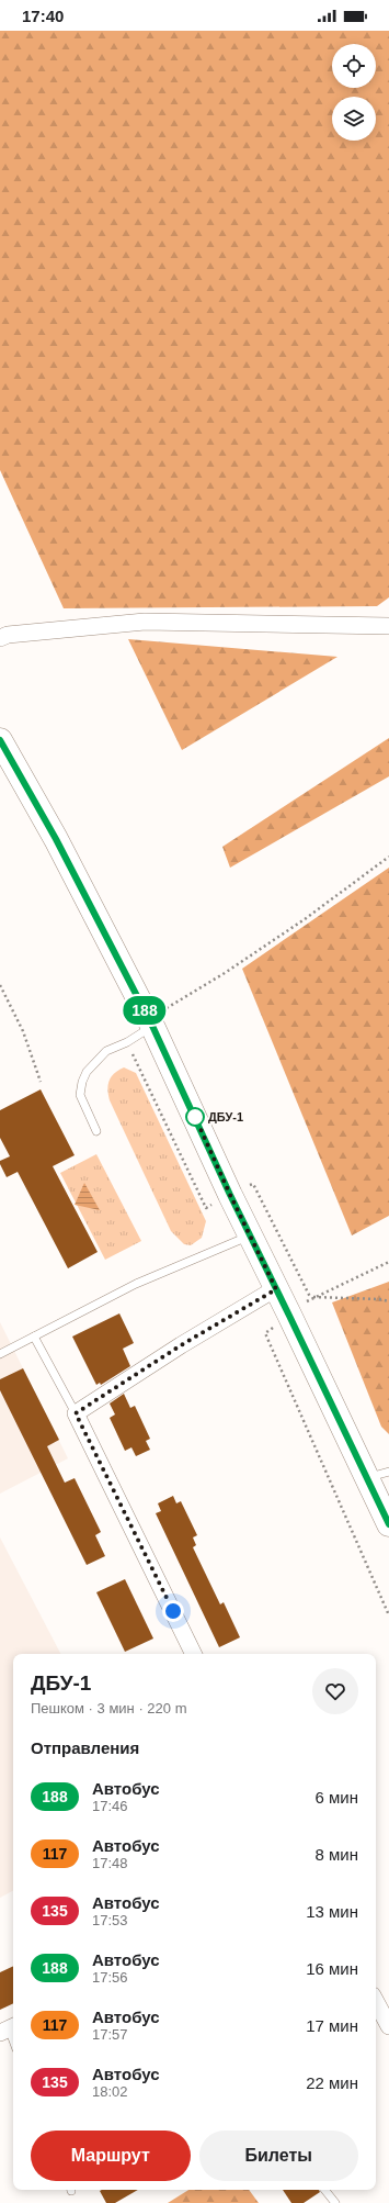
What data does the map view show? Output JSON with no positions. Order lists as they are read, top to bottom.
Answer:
{
  "places": ["ДБУ-1"],
  "lines": ["bus line 188"],
  "page": {
    "status": "17:40",
    "on_map": "188",
    "heading": [
      ["ДБУ-1", "Пешком · 3 мин · 220 m"],
      "Отправления"
    ],
    "list": [
      {
        "mark": "188",
        "name": "Автобус",
        "note": "17:46",
        "value": "6 мин"
      },
      {
        "mark": "117",
        "name": "Автобус",
        "note": "17:48",
        "value": "8 мин"
      },
      {
        "mark": "135",
        "name": "Автобус",
        "note": "17:53",
        "value": "13 мин"
      },
      {
        "mark": "188",
        "name": "Автобус",
        "note": "17:56",
        "value": "16 мин"
      },
      {
        "mark": "117",
        "name": "Автобус",
        "note": "17:57",
        "value": "17 мин"
      },
      {
        "mark": "135",
        "name": "Автобус",
        "note": "18:02",
        "value": "22 мин"
      }
    ],
    "buttons": ["Маршрут", "Билеты"]
  }
}
